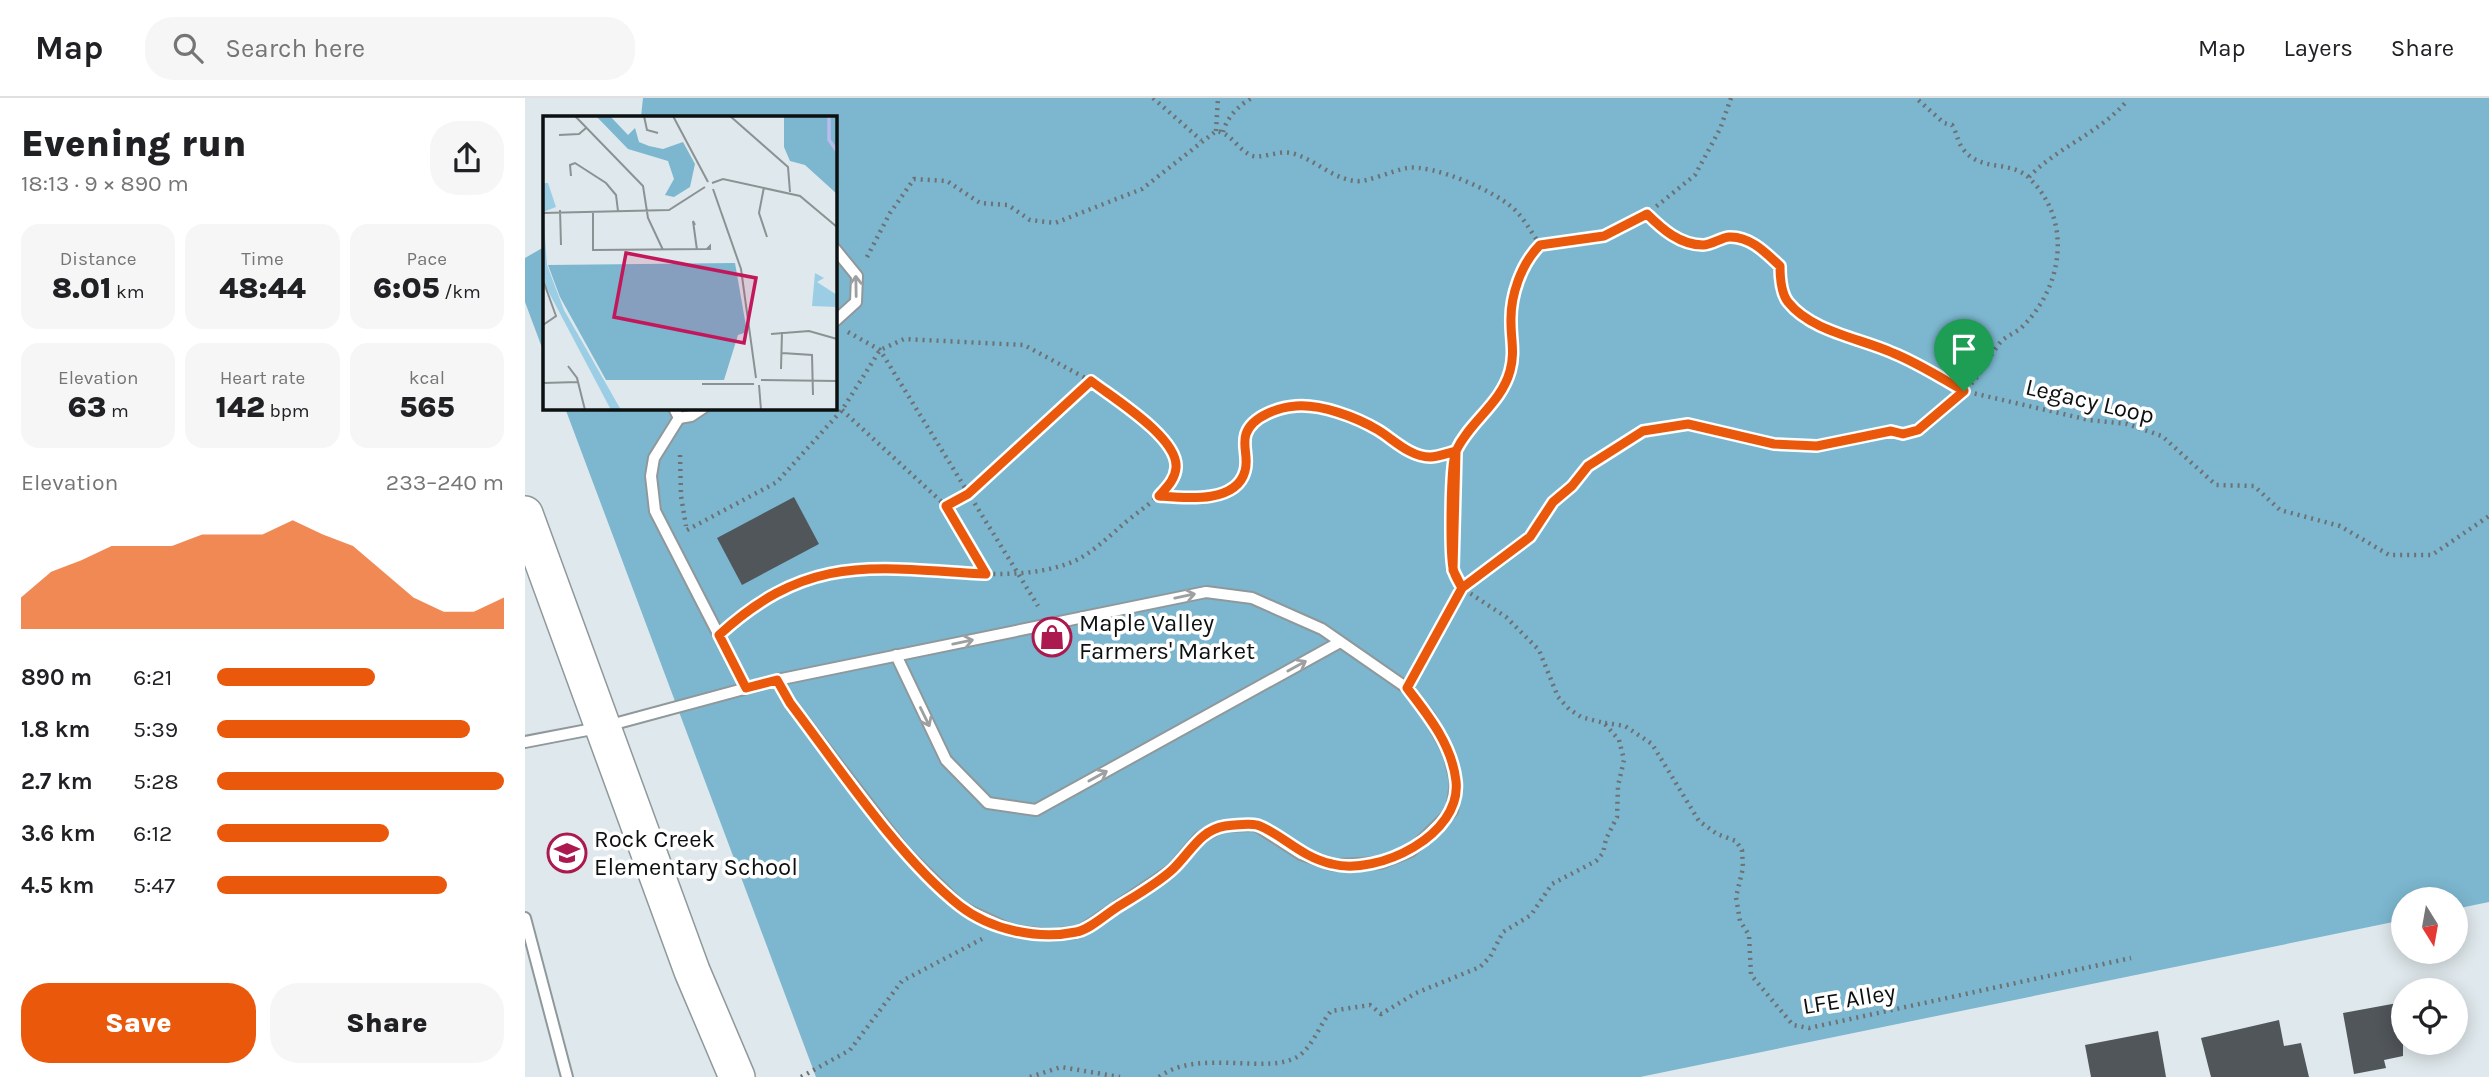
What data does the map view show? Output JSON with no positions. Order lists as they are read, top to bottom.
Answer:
{
  "streets": {
    "path": ["Legacy Loop", "LFE Alley"]
  },
  "places": {
    "shop": ["Maple Valley Farmers' Market"],
    "school or university": ["Rock Creek Elementary School"]
  },
  "north": "bottom",
  "page": {
    "header": "Map",
    "search": "Search here",
    "nav": ["Map", "Layers", "Share"],
    "heading": ["Evening run", "18:13 · 9 × 890 m"],
    "stats": [
      ["Distance", "8.01 km"],
      ["Time", "48:44"],
      ["Pace", "6:05 /km"],
      ["Elevation", "63 m"],
      ["Heart rate", "142 bpm"],
      ["kcal", "565"]
    ],
    "chart": ["Elevation", "233–240 m"],
    "list": [
      {
        "name": "890 m",
        "note": "6:21"
      },
      {
        "name": "1.8 km",
        "note": "5:39"
      },
      {
        "name": "2.7 km",
        "note": "5:28"
      },
      {
        "name": "3.6 km",
        "note": "6:12"
      },
      {
        "name": "4.5 km",
        "note": "5:47"
      }
    ],
    "buttons": ["Save", "Share"]
  }
}
